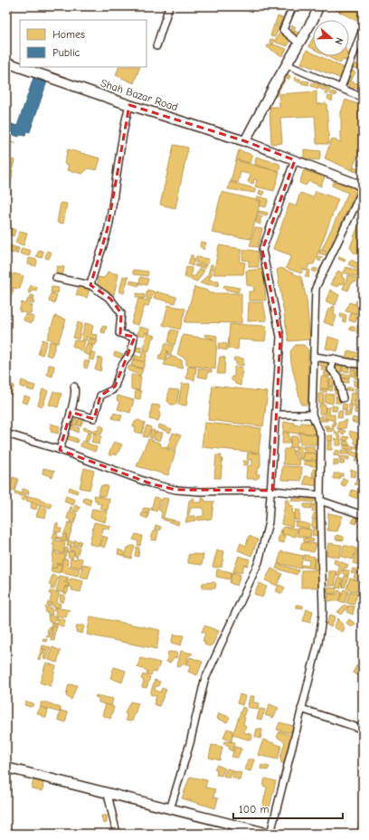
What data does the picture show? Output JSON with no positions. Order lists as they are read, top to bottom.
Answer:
{
  "streets": {
    "main road": ["Shah Bazar Road"]
  },
  "legend": ["Homes", "Public"],
  "scale_bar": "100 m",
  "north": "right"
}
